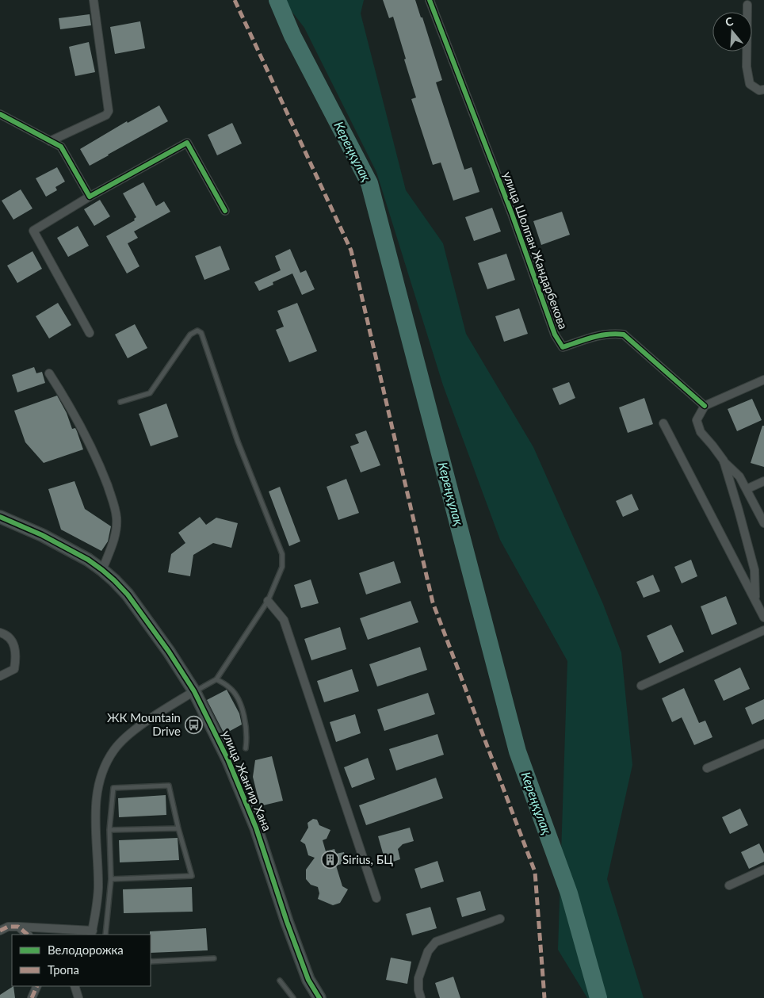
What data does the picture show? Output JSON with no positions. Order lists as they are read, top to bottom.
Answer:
{
  "streets": {
    "street": ["улица Шолпан Жандарбекова", "улица Жангир Хана"]
  },
  "water": ["Кереңқұлақ"],
  "places": {
    "bus stop": ["ЖК Mountain Drive"],
    "building": ["Sirius, БЦ"]
  },
  "legend": ["Велодорожка", "Тропа"],
  "north": "top"
}
